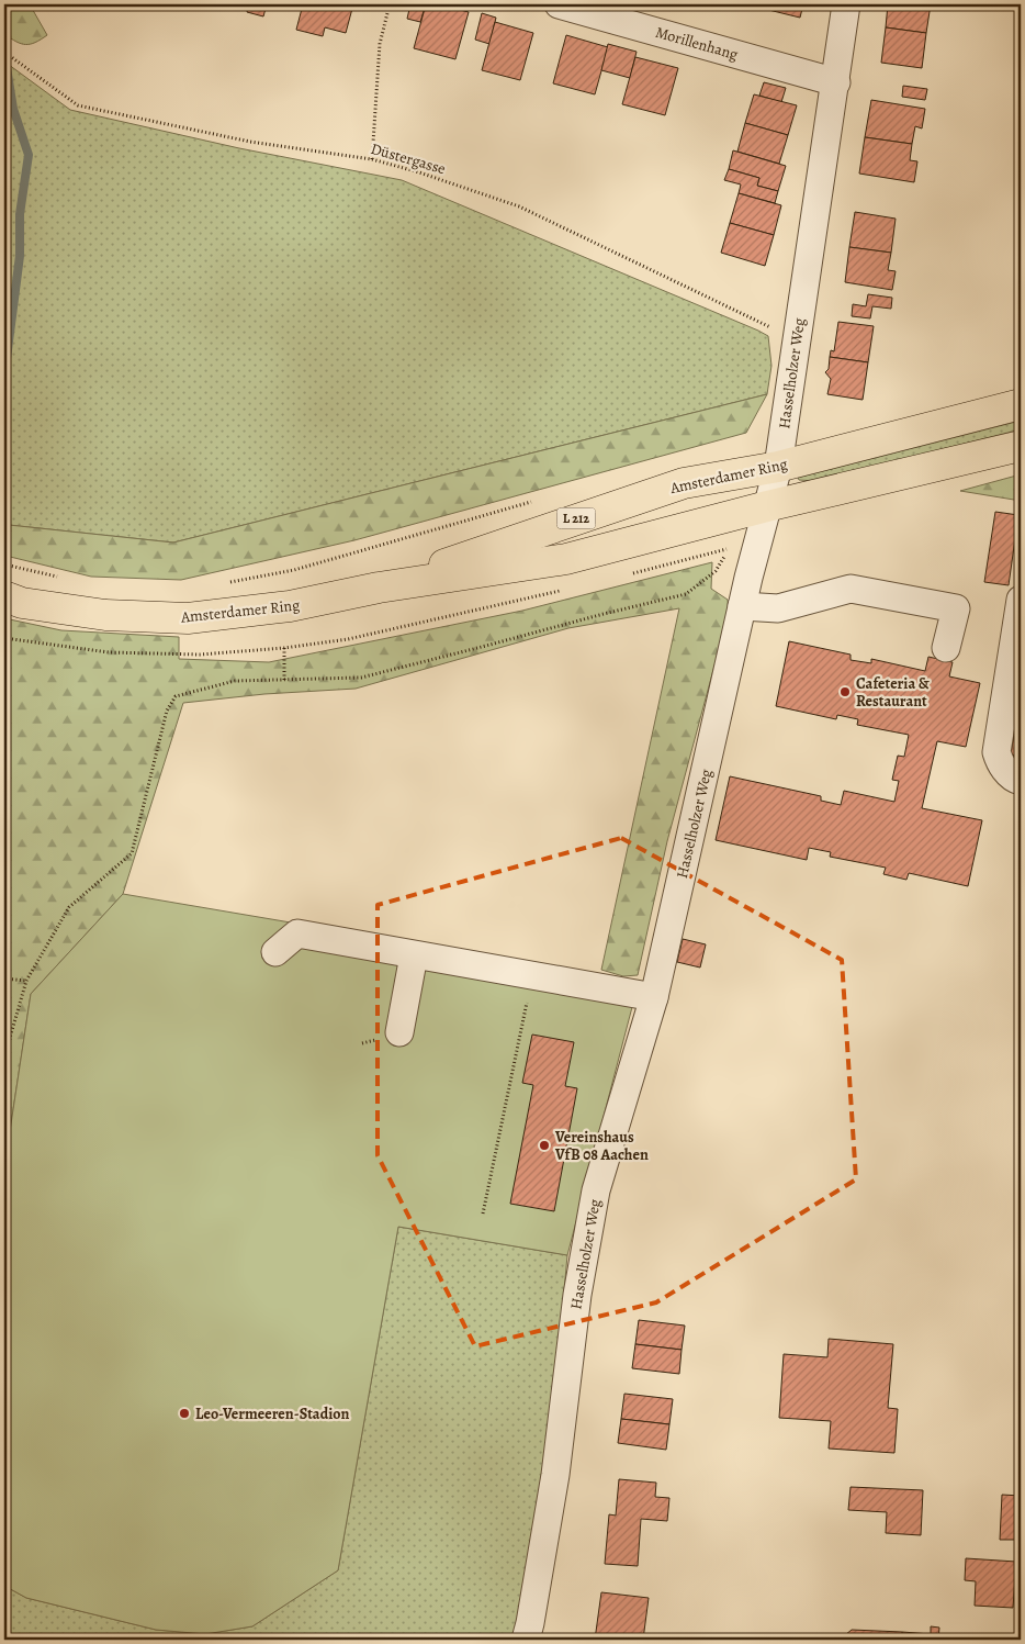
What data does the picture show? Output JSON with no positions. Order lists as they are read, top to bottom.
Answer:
{
  "streets": {
    "main road": ["Amsterdamer Ring", "L 212"],
    "street": ["Morillenhang", "Hasselholzer Weg"],
    "path": ["Düstergasse"]
  },
  "crossings": [
    ["Morillenhang", "Hasselholzer Weg"],
    ["Düstergasse", "Hasselholzer Weg"],
    ["Hasselholzer Weg", "Amsterdamer Ring"]
  ],
  "places": ["Cafeteria & Restaurant", "Vereinshaus VfB 08 Aachen", "Leo-Vermeeren-Stadion"]
}
